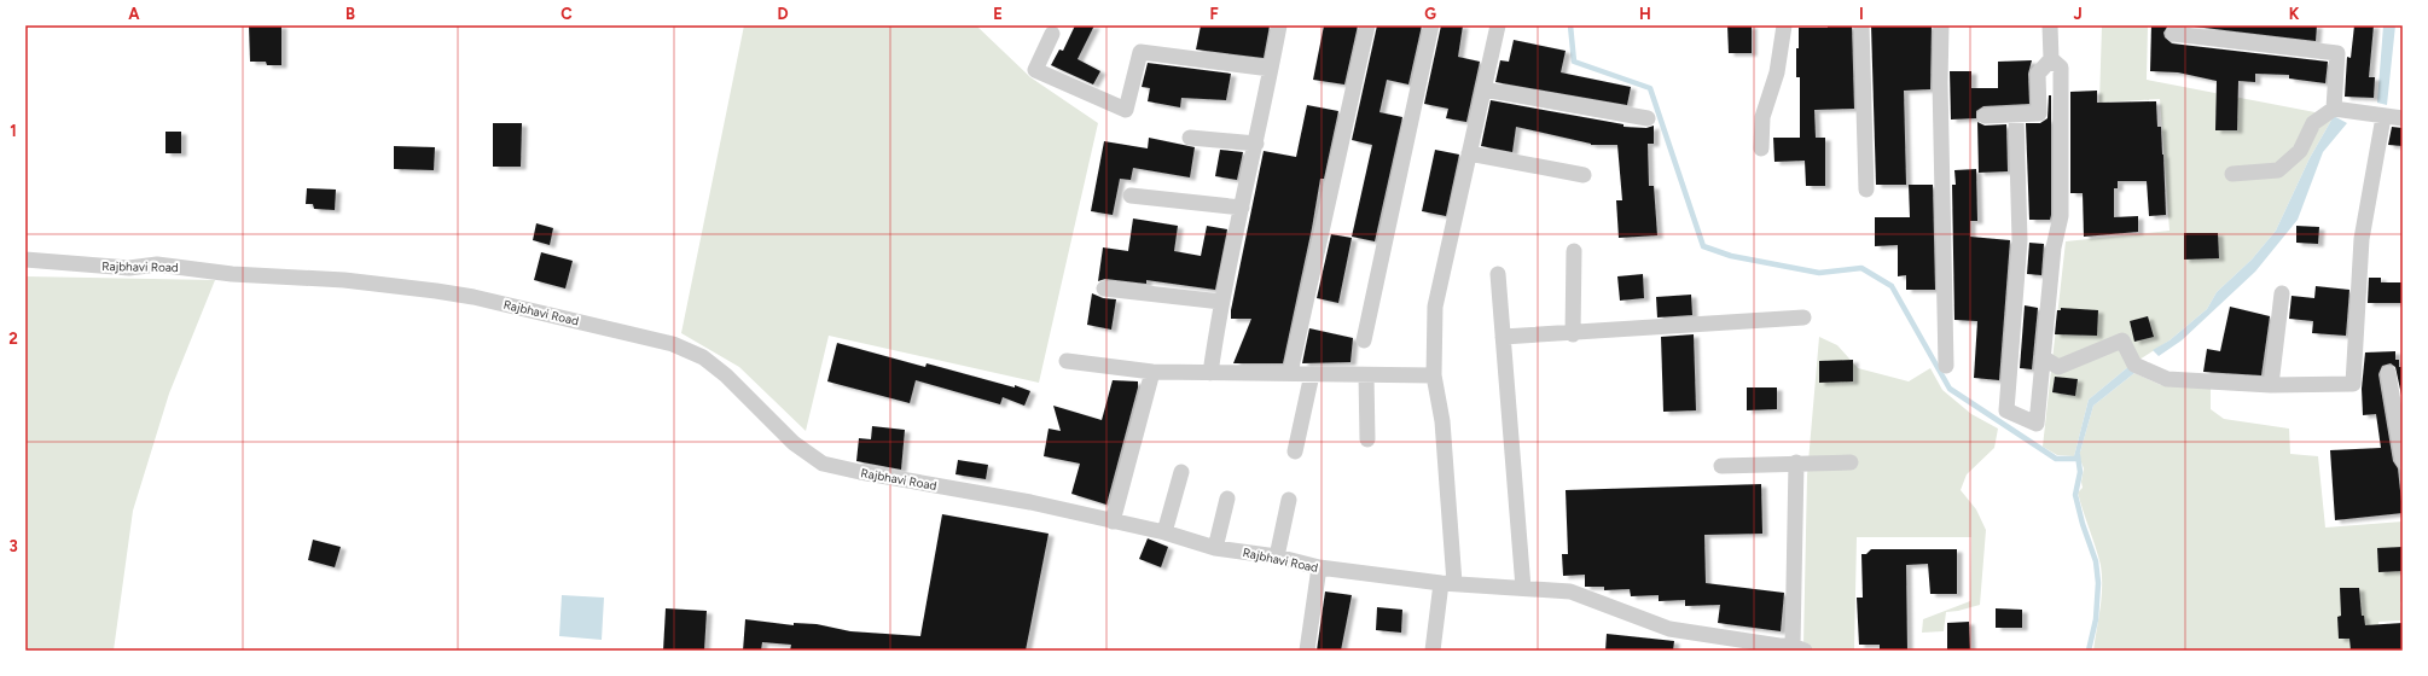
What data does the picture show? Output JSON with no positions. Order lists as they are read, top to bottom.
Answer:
{
  "streets": {
    "street": ["Rajbhavi Road"]
  },
  "grid": {
    "columns": [
      "A",
      "B",
      "C",
      "D",
      "E",
      "F",
      "G",
      "H",
      "I",
      "J",
      "K"
    ],
    "rows": ["1", "2", "3"]
  }
}
